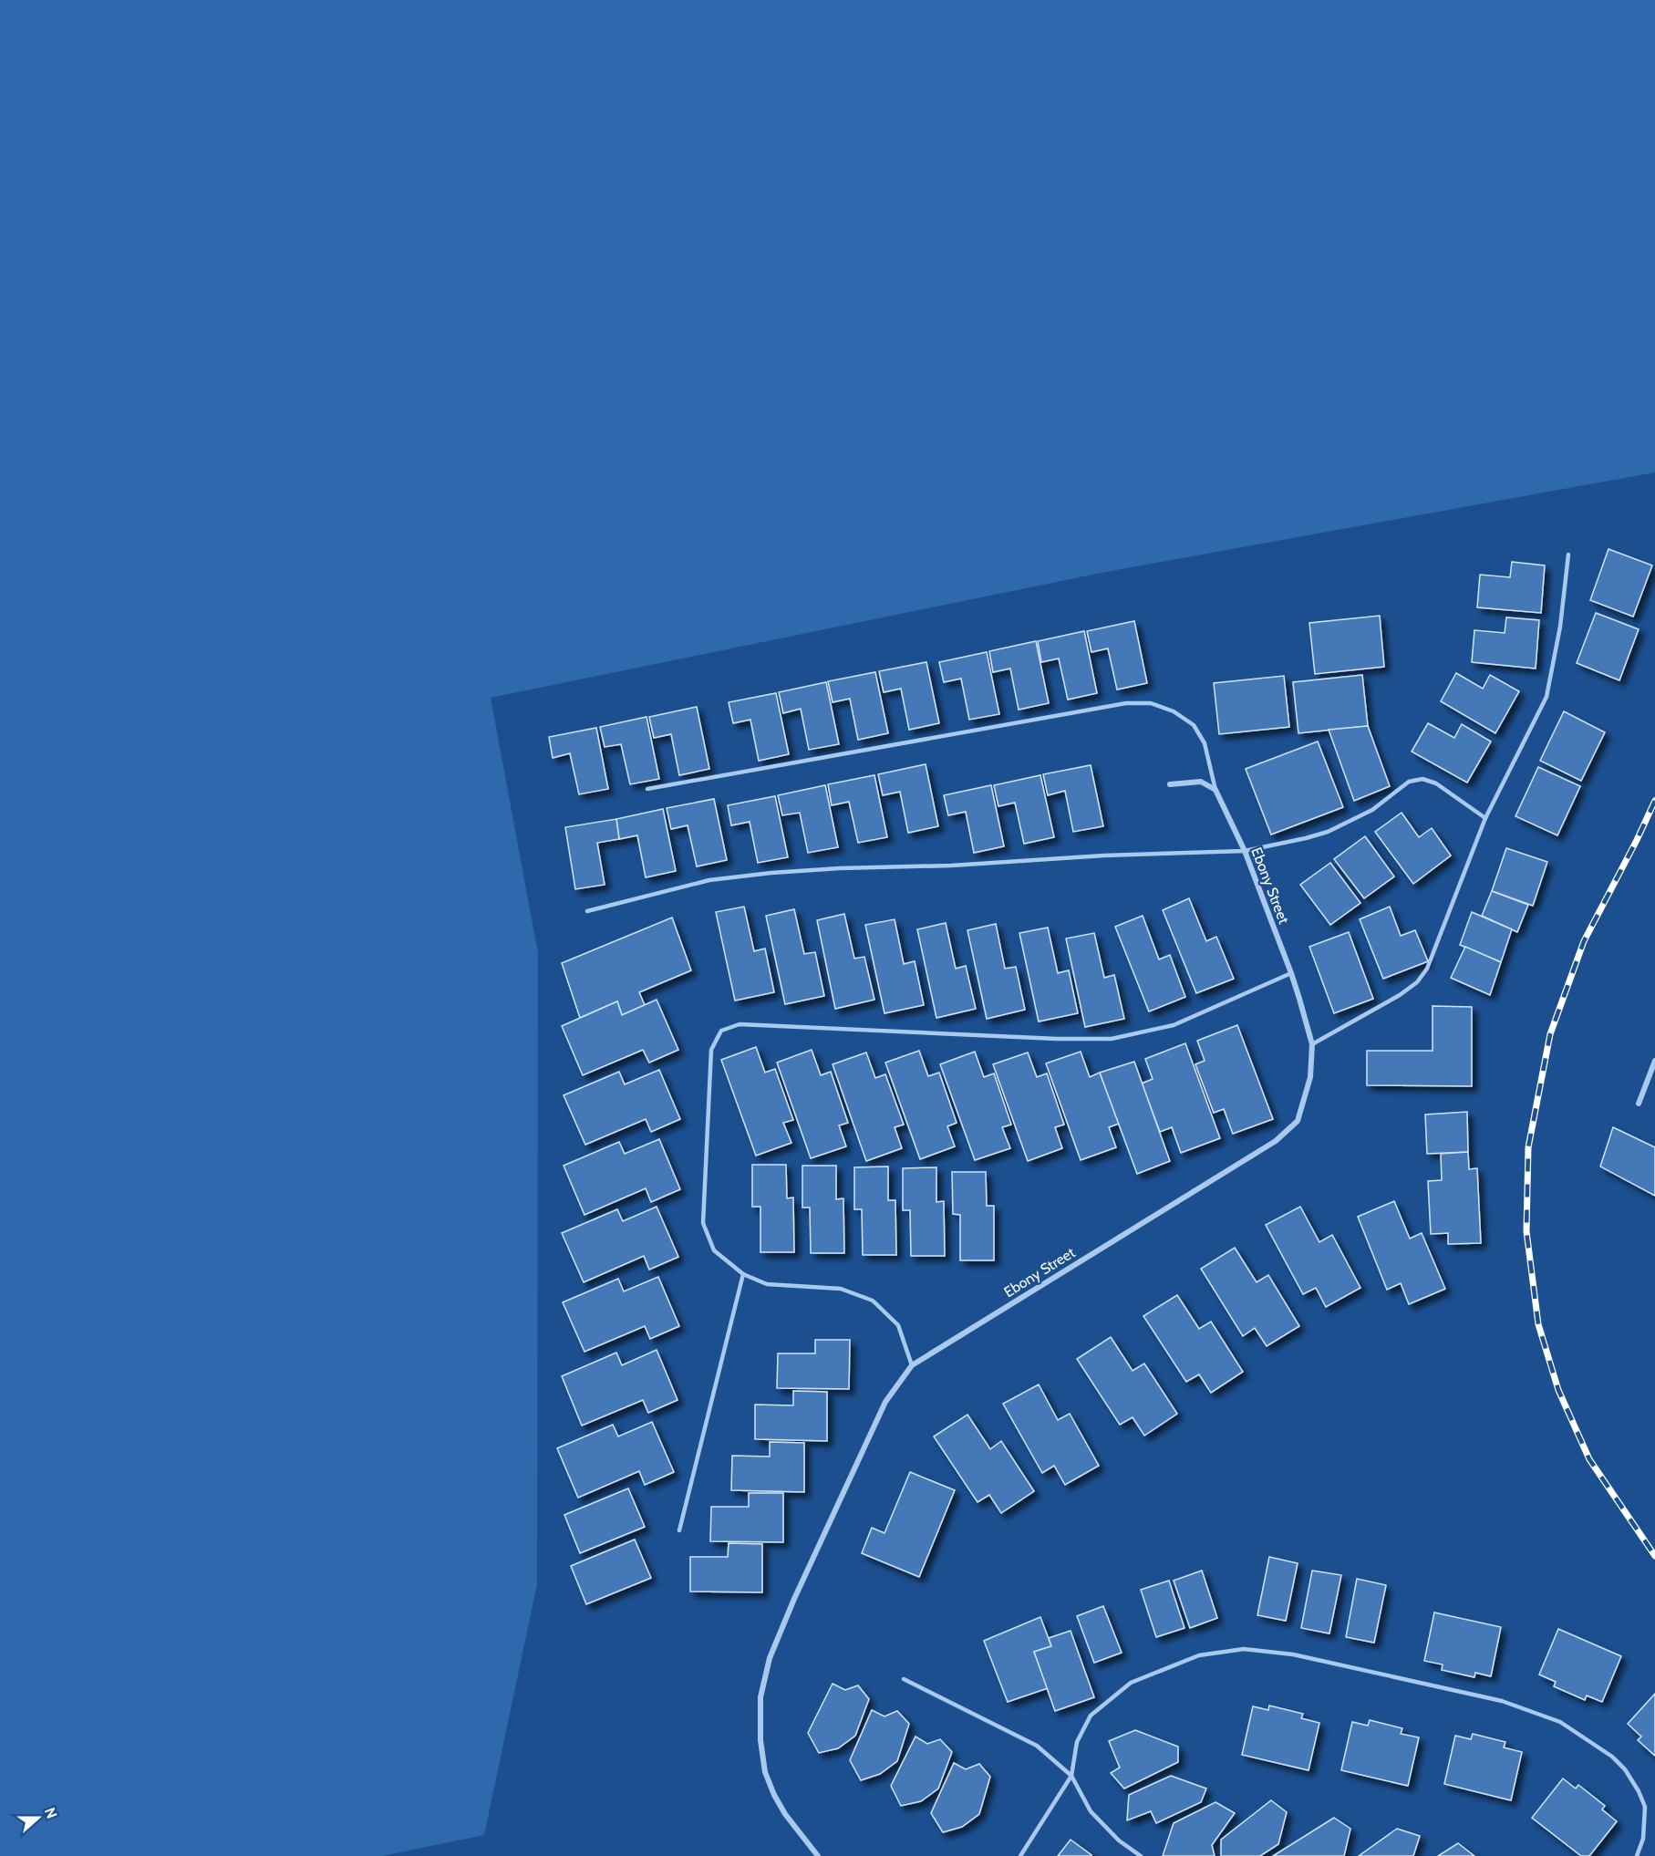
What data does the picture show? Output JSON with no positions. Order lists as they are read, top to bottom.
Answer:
{
  "streets": {
    "street": ["Ebony Street"]
  },
  "north": "right"
}
